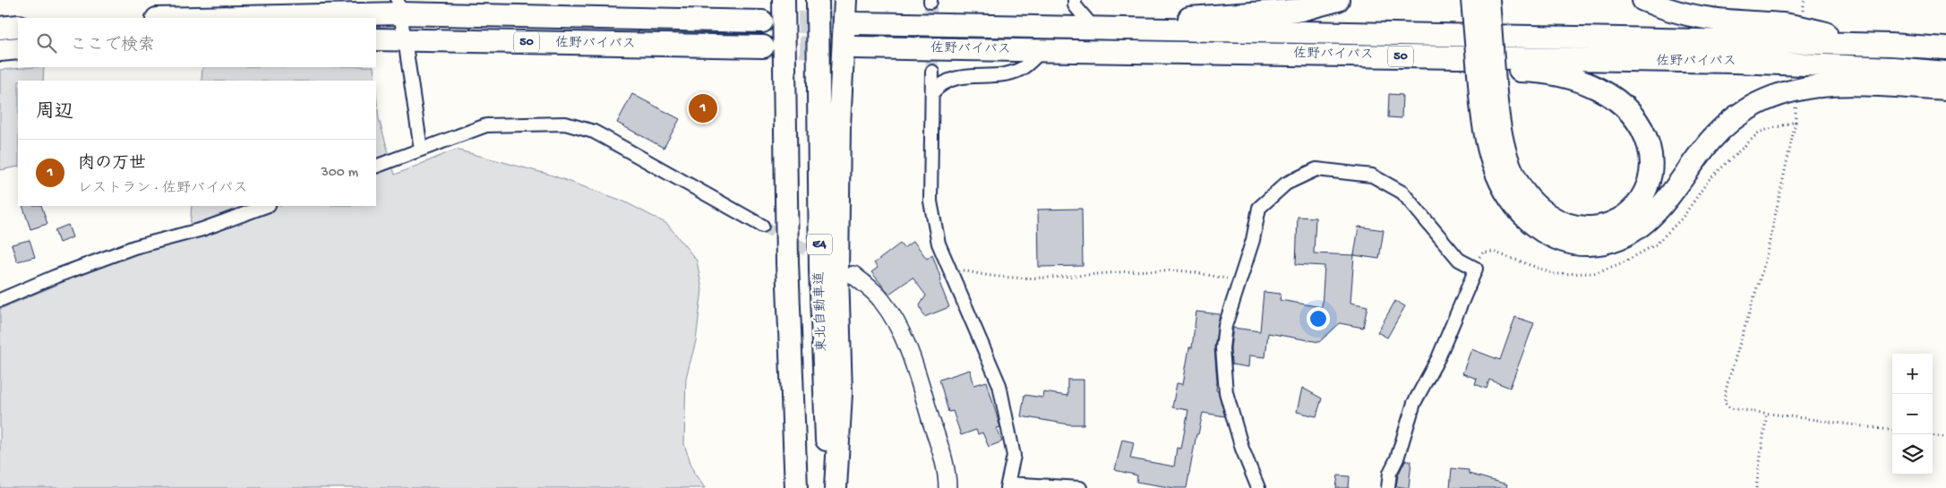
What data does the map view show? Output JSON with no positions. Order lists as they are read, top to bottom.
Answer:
{
  "streets": {
    "highway": [
      "50",
      "佐野バイパス",
      "E4",
      "東北自動車道"
    ]
  },
  "page": {
    "search": "ここで検索",
    "heading": "周辺",
    "pins": "1",
    "list": [
      {
        "mark": "1",
        "name": "肉の万世",
        "note": "レストラン · 佐野バイパス",
        "value": "300 m"
      }
    ],
    "map_buttons": ["+", "−"]
  }
}
